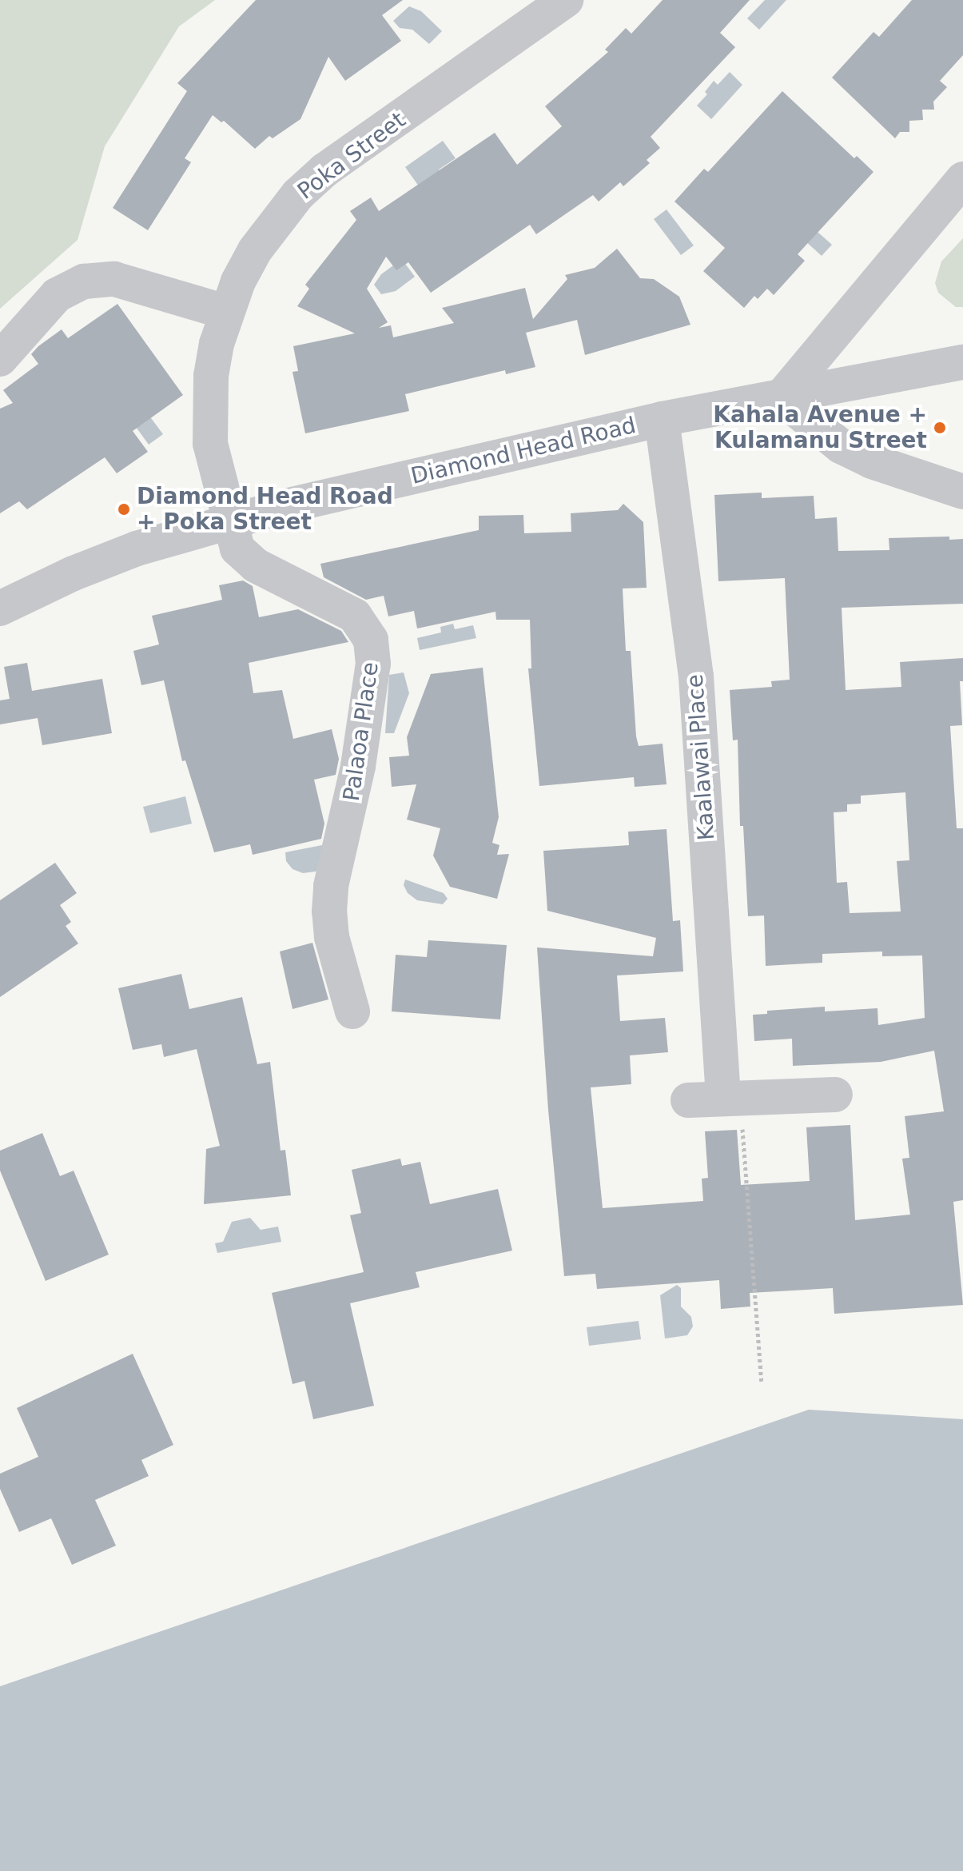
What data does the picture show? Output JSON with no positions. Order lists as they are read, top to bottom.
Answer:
{
  "streets": {
    "street": [
      "Poka Street",
      "Diamond Head Road",
      "Palaoa Place",
      "Kaalawai Place"
    ]
  },
  "crossings": [
    ["Poka Street", "Diamond Head Road"],
    ["Poka Street", "Palaoa Place"],
    ["Diamond Head Road", "Palaoa Place"],
    ["Diamond Head Road", "Kaalawai Place"]
  ],
  "places": ["Kahala Avenue + Kulamanu Street", "Diamond Head Road + Poka Street"]
}
